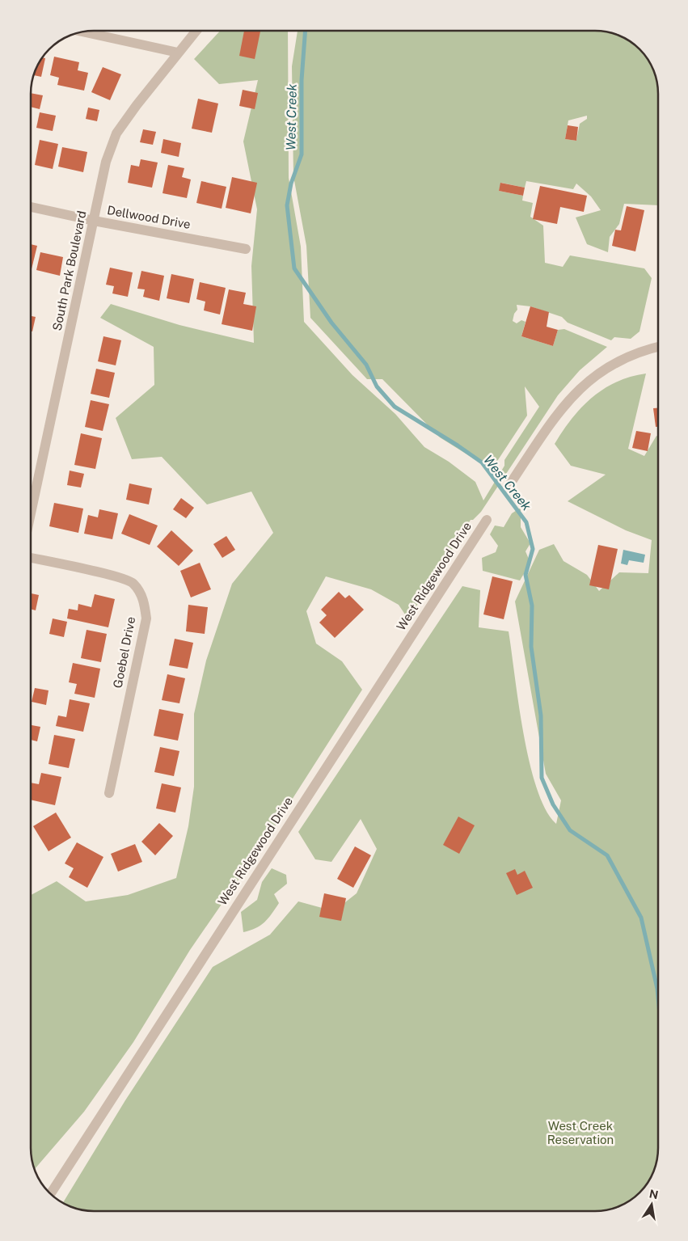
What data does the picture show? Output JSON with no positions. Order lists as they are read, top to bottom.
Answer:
{
  "streets": {
    "street": [
      "Dellwood Drive",
      "South Park Boulevard",
      "West Ridgewood Drive",
      "Goebel Drive"
    ]
  },
  "crossings": [
    ["Dellwood Drive", "South Park Boulevard"]
  ],
  "water": ["West Creek"],
  "parks": ["West Creek Reservation"],
  "north": "top"
}
